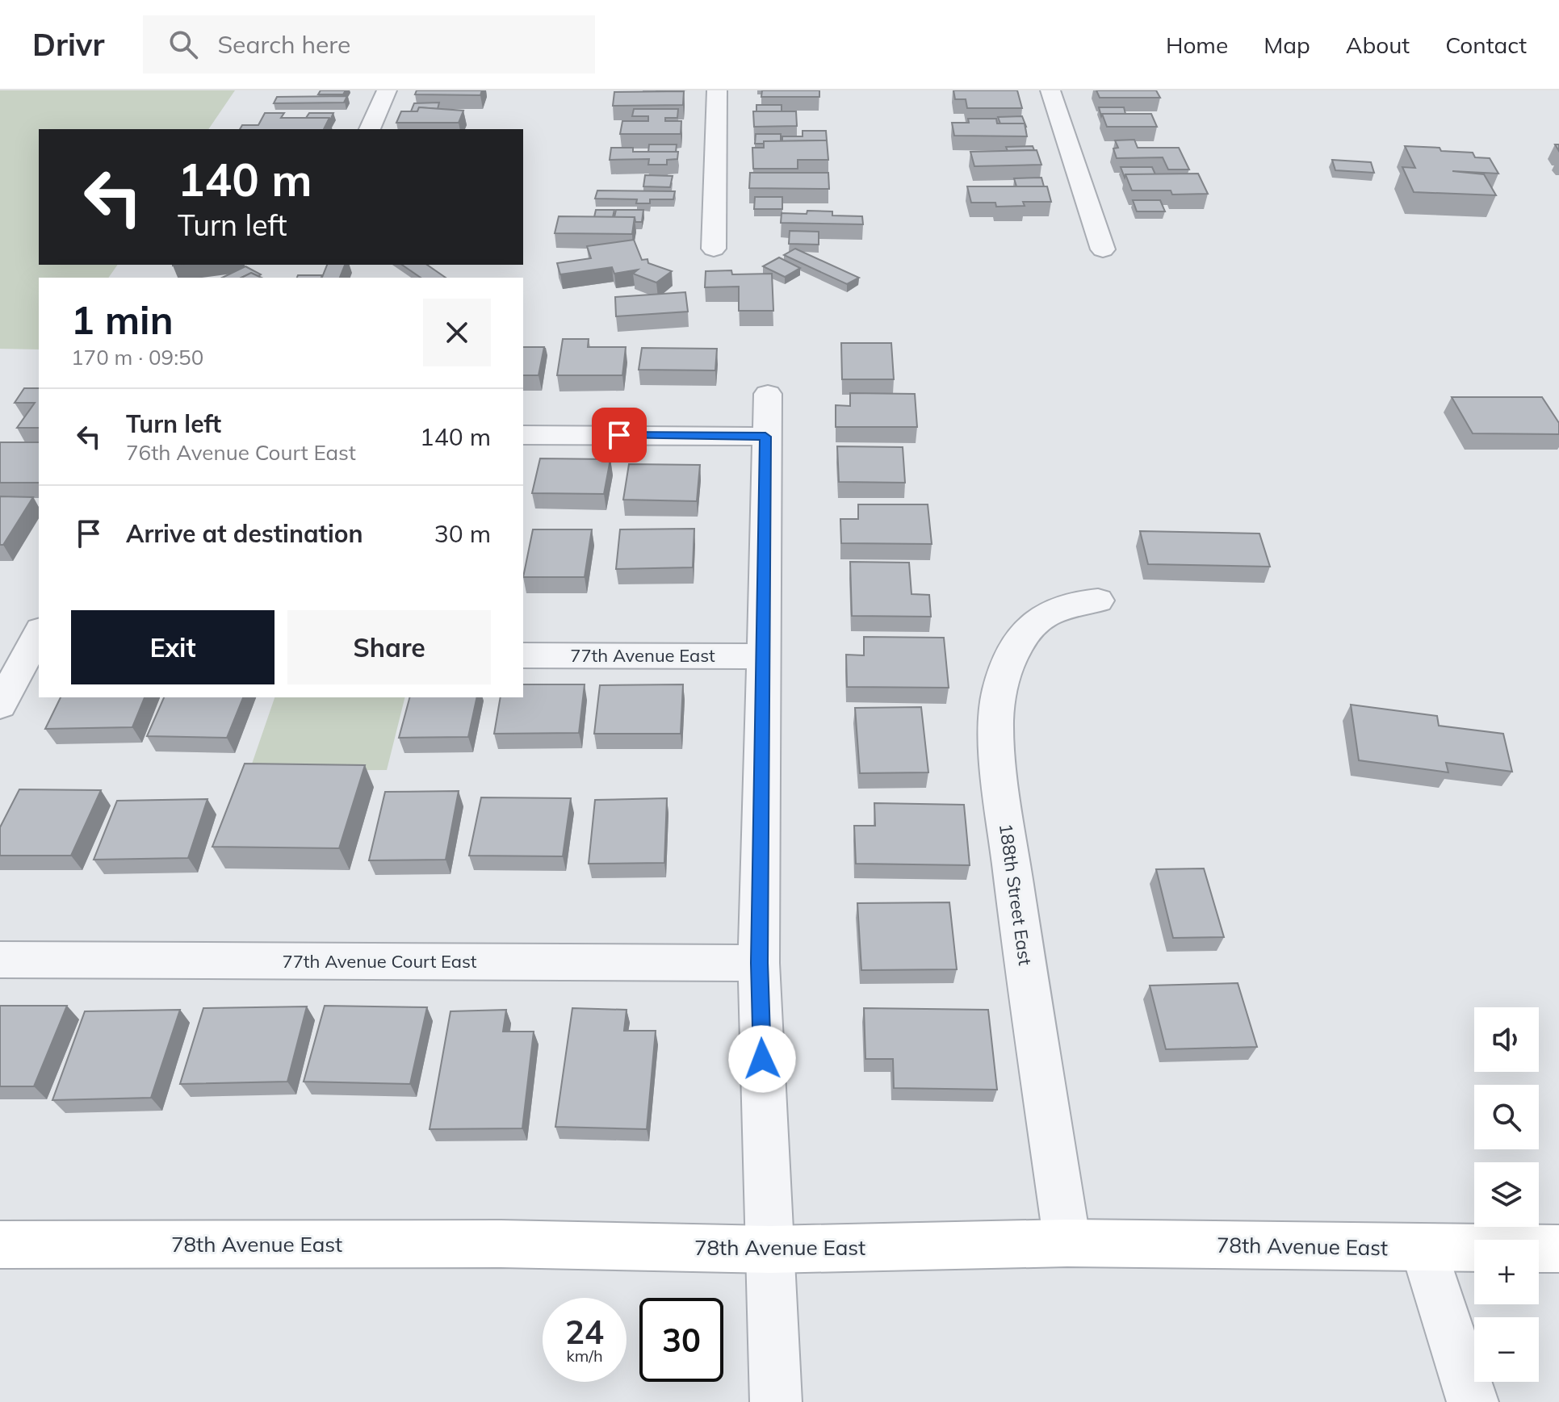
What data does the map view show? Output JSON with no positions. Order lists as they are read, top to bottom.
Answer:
{
  "streets": {
    "street": [
      "77th Avenue East",
      "188th Street East",
      "77th Avenue Court East",
      "78th Avenue East"
    ]
  },
  "crossings": [
    ["188th Street East", "78th Avenue East"]
  ],
  "page": {
    "header": "Drivr",
    "search": "Search here",
    "nav": [
      "Home",
      "Map",
      "About",
      "Contact"
    ],
    "turn": ["140 m", "Turn left"],
    "heading": ["1 min", "170 m · 09:50"],
    "list": [
      {
        "name": "Turn left",
        "note": "76th Avenue Court East",
        "value": "140 m"
      },
      {
        "name": "Arrive at destination",
        "value": "30 m"
      }
    ],
    "buttons": ["Exit", "Share"],
    "map_buttons": ["+", "−"],
    "speed": "24 km/h",
    "limit": "30"
  }
}
